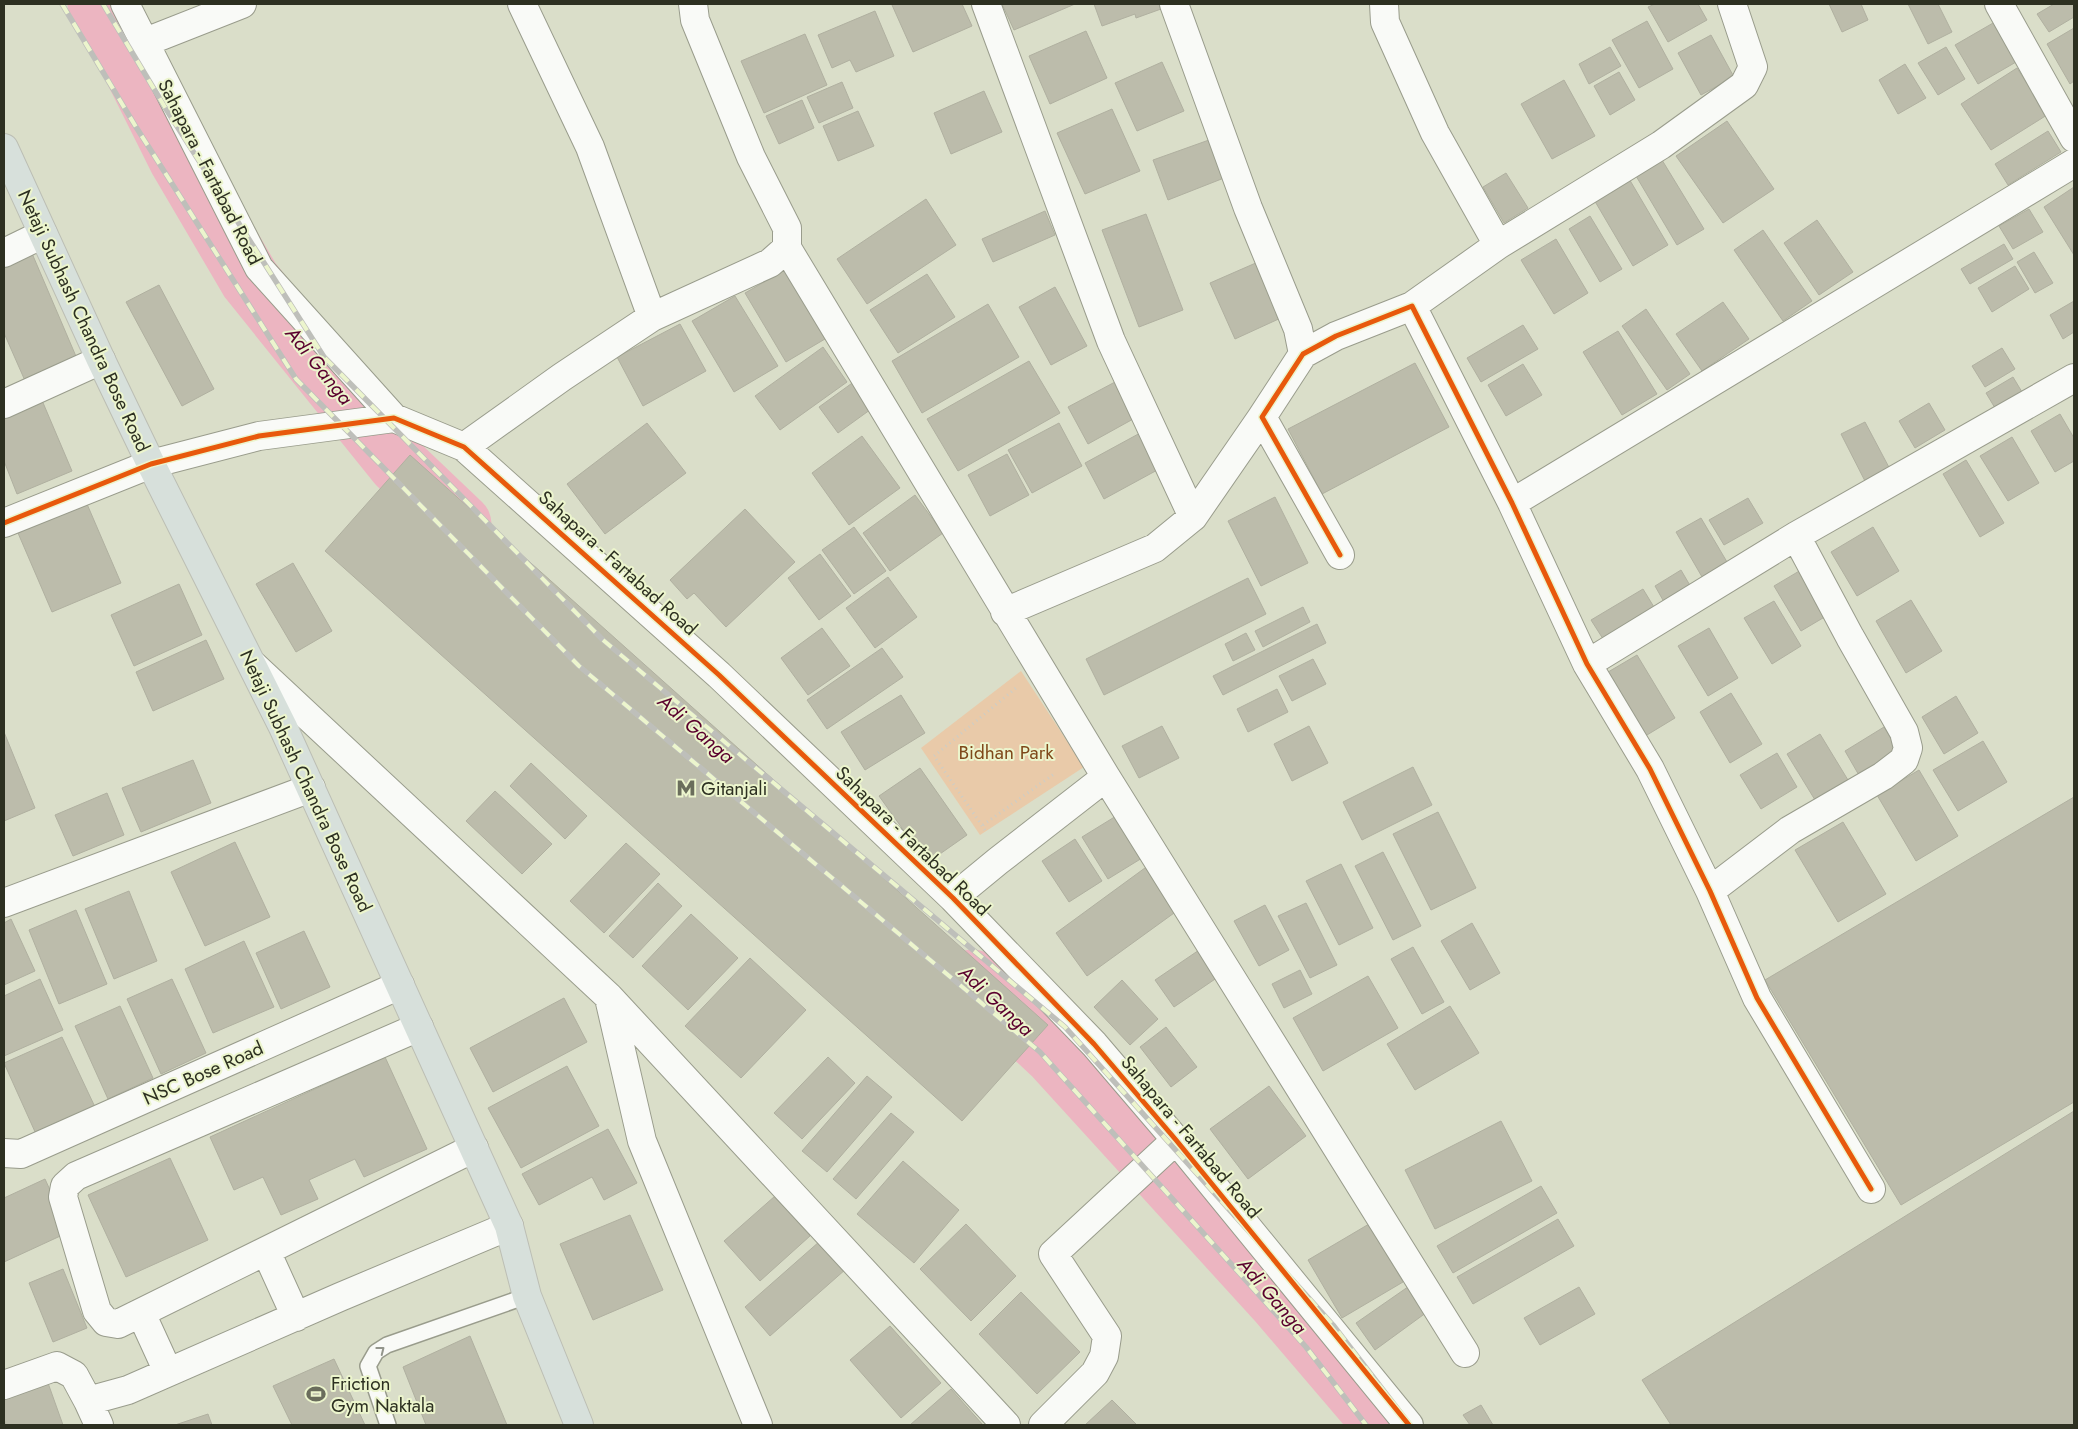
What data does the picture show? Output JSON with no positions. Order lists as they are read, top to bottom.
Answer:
{
  "streets": {
    "main road": ["Netaji Subhash Chandra Bose Road"],
    "street": ["Sahapara - Fartabad Road", "NSC Bose Road"]
  },
  "crossings": [
    ["Netaji Subhash Chandra Bose Road", "NSC Bose Road"]
  ],
  "water": ["Adi Ganga"],
  "parks": ["Bidhan Park"],
  "places": {
    "metro station": ["Gitanjali"],
    "sports": ["Friction Gym Naktala"]
  }
}
